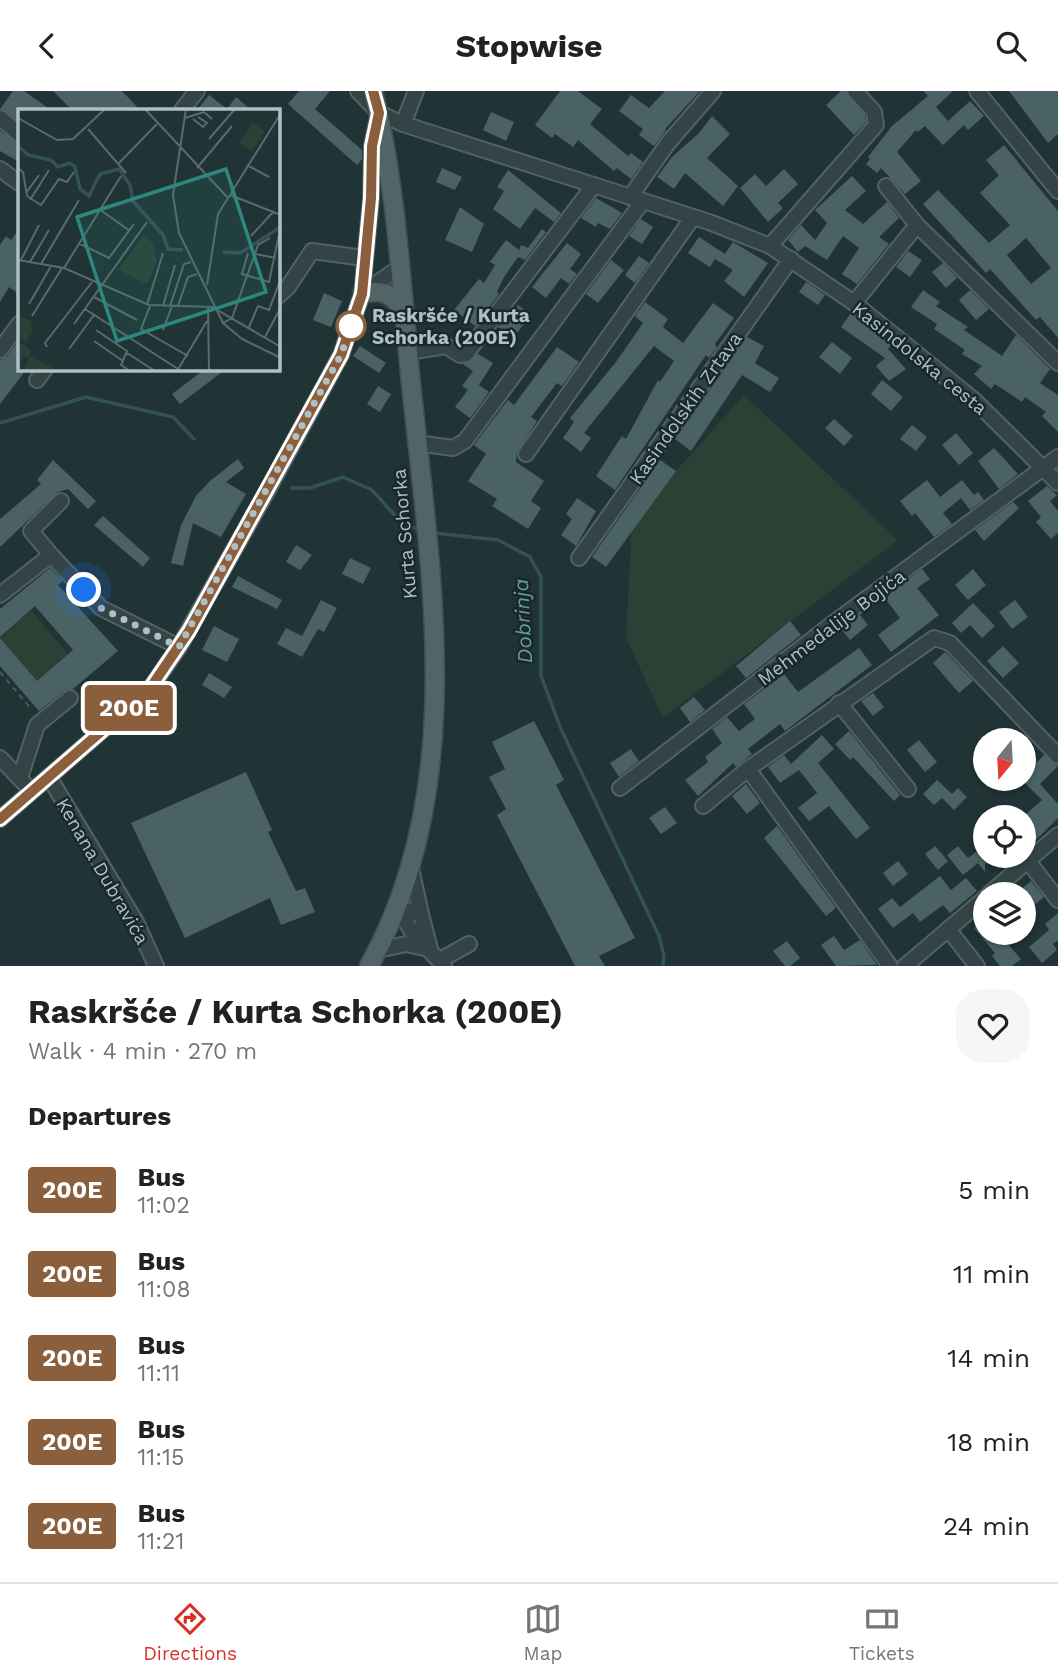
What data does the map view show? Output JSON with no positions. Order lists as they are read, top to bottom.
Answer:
{
  "streets": {
    "main road": ["Kurta Schorka"],
    "street": [
      "Kasindolska cesta",
      "Kasindolskih Zrtava",
      "Mehmedalije Bojića",
      "Kenana Dubravića"
    ]
  },
  "crossings": [
    ["Kasindolska cesta", "Kasindolskih Zrtava"],
    ["Kasindolska cesta", "Kurta Schorka"],
    ["Kasindolska cesta", "Mehmedalije Bojića"]
  ],
  "water": ["Dobrinja"],
  "places": ["Raskršće / Kurta Schorka (200E)"],
  "lines": ["bus line 200E"],
  "north": "bottom",
  "page": {
    "header": "Stopwise",
    "on_map": "200E",
    "heading": [
      ["Raskršće / Kurta Schorka (200E)", "Walk · 4 min · 270 m"],
      "Departures"
    ],
    "list": [
      {
        "mark": "200E",
        "name": "Bus",
        "note": "11:02",
        "value": "5 min"
      },
      {
        "mark": "200E",
        "name": "Bus",
        "note": "11:08",
        "value": "11 min"
      },
      {
        "mark": "200E",
        "name": "Bus",
        "note": "11:11",
        "value": "14 min"
      },
      {
        "mark": "200E",
        "name": "Bus",
        "note": "11:15",
        "value": "18 min"
      },
      {
        "mark": "200E",
        "name": "Bus",
        "note": "11:21",
        "value": "24 min"
      }
    ],
    "tabs": ["Directions", "Map", "Tickets"]
  }
}
